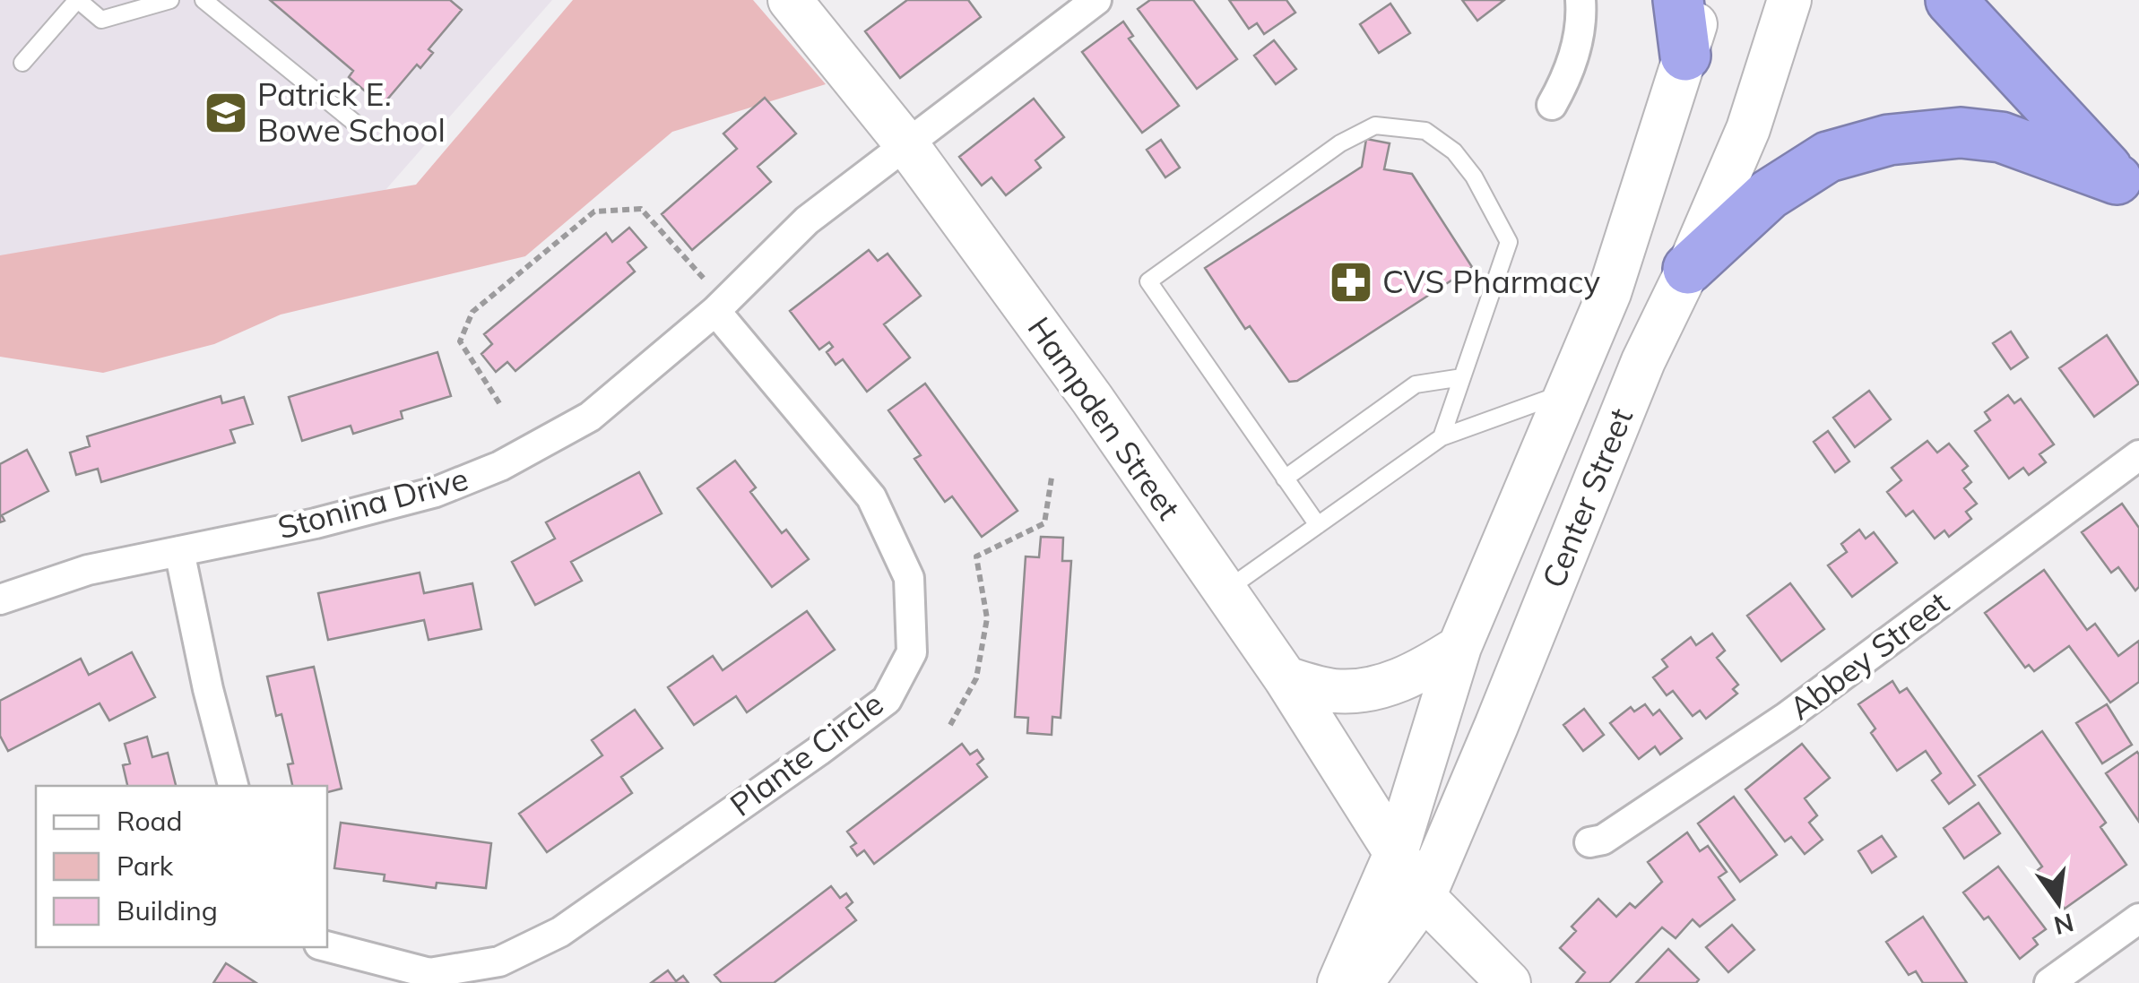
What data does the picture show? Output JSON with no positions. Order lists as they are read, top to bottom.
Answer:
{
  "streets": {
    "main road": ["Hampden Street", "Center Street"],
    "street": ["Stonina Drive", "Abbey Street", "Plante Circle"]
  },
  "crossings": [
    ["Hampden Street", "Center Street"],
    ["Hampden Street", "Stonina Drive"],
    ["Stonina Drive", "Plante Circle"]
  ],
  "places": {
    "school or university": ["Patrick E. Bowe School"],
    "pharmacy": ["CVS Pharmacy"]
  },
  "legend": ["Road", "Park", "Building"],
  "north": "bottom"
}
